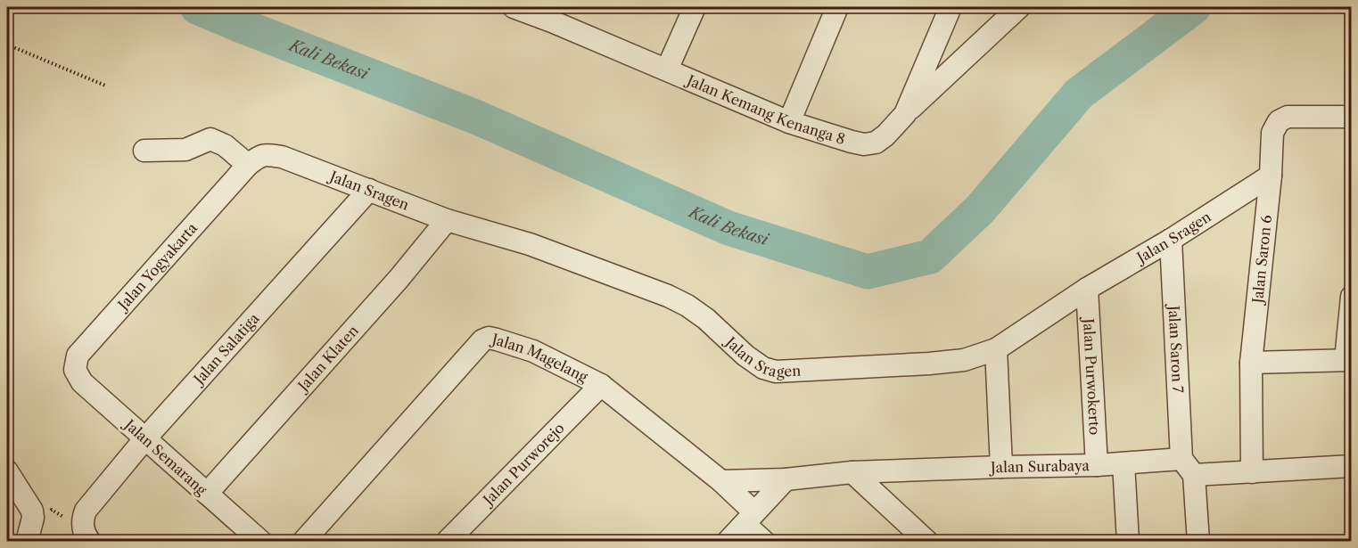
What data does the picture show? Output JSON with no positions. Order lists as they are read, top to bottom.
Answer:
{
  "streets": {
    "street": [
      "Jalan Kemang Kenanga 8",
      "Jalan Sragen",
      "Jalan Saron 6",
      "Jalan Yogyakarta",
      "Jalan Salatiga",
      "Jalan Saron 7",
      "Jalan Klaten",
      "Jalan Magelang",
      "Jalan Purwokerto",
      "Jalan Semarang",
      "Jalan Purworejo",
      "Jalan Surabaya"
    ]
  },
  "crossings": [
    ["Jalan Sragen", "Jalan Saron 6"],
    ["Jalan Sragen", "Jalan Yogyakarta"],
    ["Jalan Sragen", "Jalan Salatiga"],
    ["Jalan Sragen", "Jalan Saron 7"],
    ["Jalan Sragen", "Jalan Klaten"],
    ["Jalan Sragen", "Jalan Purwokerto"],
    ["Jalan Saron 6", "Jalan Surabaya"],
    ["Jalan Yogyakarta", "Jalan Semarang"],
    ["Jalan Salatiga", "Jalan Semarang"],
    ["Jalan Saron 7", "Jalan Surabaya"],
    ["Jalan Klaten", "Jalan Semarang"],
    ["Jalan Magelang", "Jalan Purworejo"],
    ["Jalan Magelang", "Jalan Surabaya"],
    ["Jalan Purwokerto", "Jalan Surabaya"]
  ],
  "water": ["Kali Bekasi"]
}
